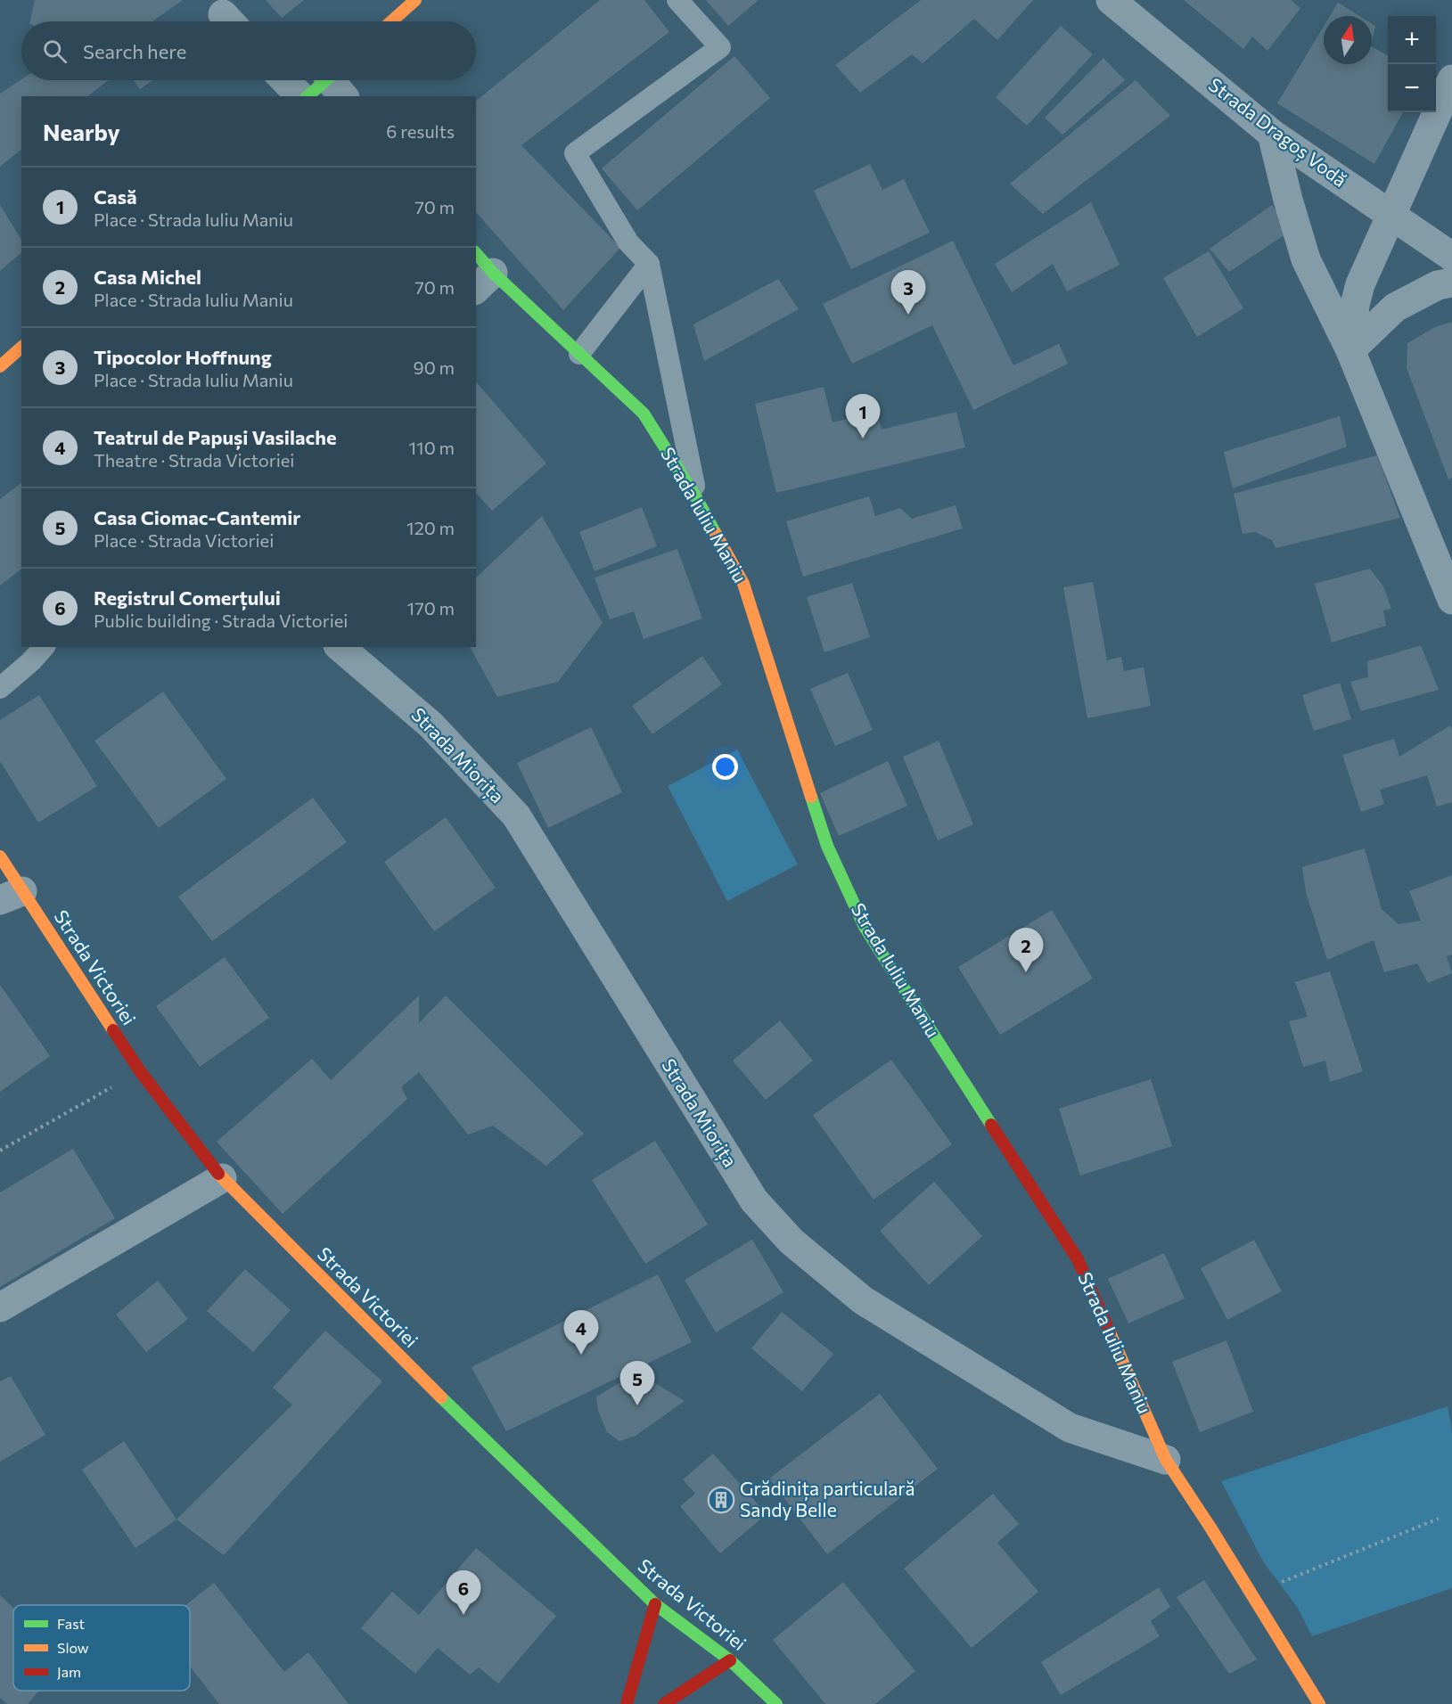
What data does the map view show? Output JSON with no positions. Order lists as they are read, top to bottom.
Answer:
{
  "streets": {
    "street": [
      "Strada Dragoș Vodă",
      "Strada Iuliu Maniu",
      "Strada Miorița",
      "Strada Victoriei"
    ]
  },
  "crossings": [
    ["Strada Iuliu Maniu", "Strada Miorița"]
  ],
  "places": {
    "building": ["Grădinița particulară Sandy Belle"]
  },
  "legend": ["Fast", "Slow", "Jam"],
  "north": "top",
  "page": {
    "map_buttons": ["+", "−"],
    "search": "Search here",
    "heading": ["Nearby", "6 results"],
    "list": [
      {
        "mark": "1",
        "name": "Casă",
        "note": "Place · Strada Iuliu Maniu",
        "value": "70 m"
      },
      {
        "mark": "2",
        "name": "Casa Michel",
        "note": "Place · Strada Iuliu Maniu",
        "value": "70 m"
      },
      {
        "mark": "3",
        "name": "Tipocolor Hoffnung",
        "note": "Place · Strada Iuliu Maniu",
        "value": "90 m"
      },
      {
        "mark": "4",
        "name": "Teatrul de Papuși Vasilache",
        "note": "Theatre · Strada Victoriei",
        "value": "110 m"
      },
      {
        "mark": "5",
        "name": "Casa Ciomac-Cantemir",
        "note": "Place · Strada Victoriei",
        "value": "120 m"
      },
      {
        "mark": "6",
        "name": "Registrul Comerțului",
        "note": "Public building · Strada Victoriei",
        "value": "170 m"
      }
    ],
    "pins": [
      "3",
      "1",
      "2",
      "4",
      "5",
      "6"
    ]
  }
}
